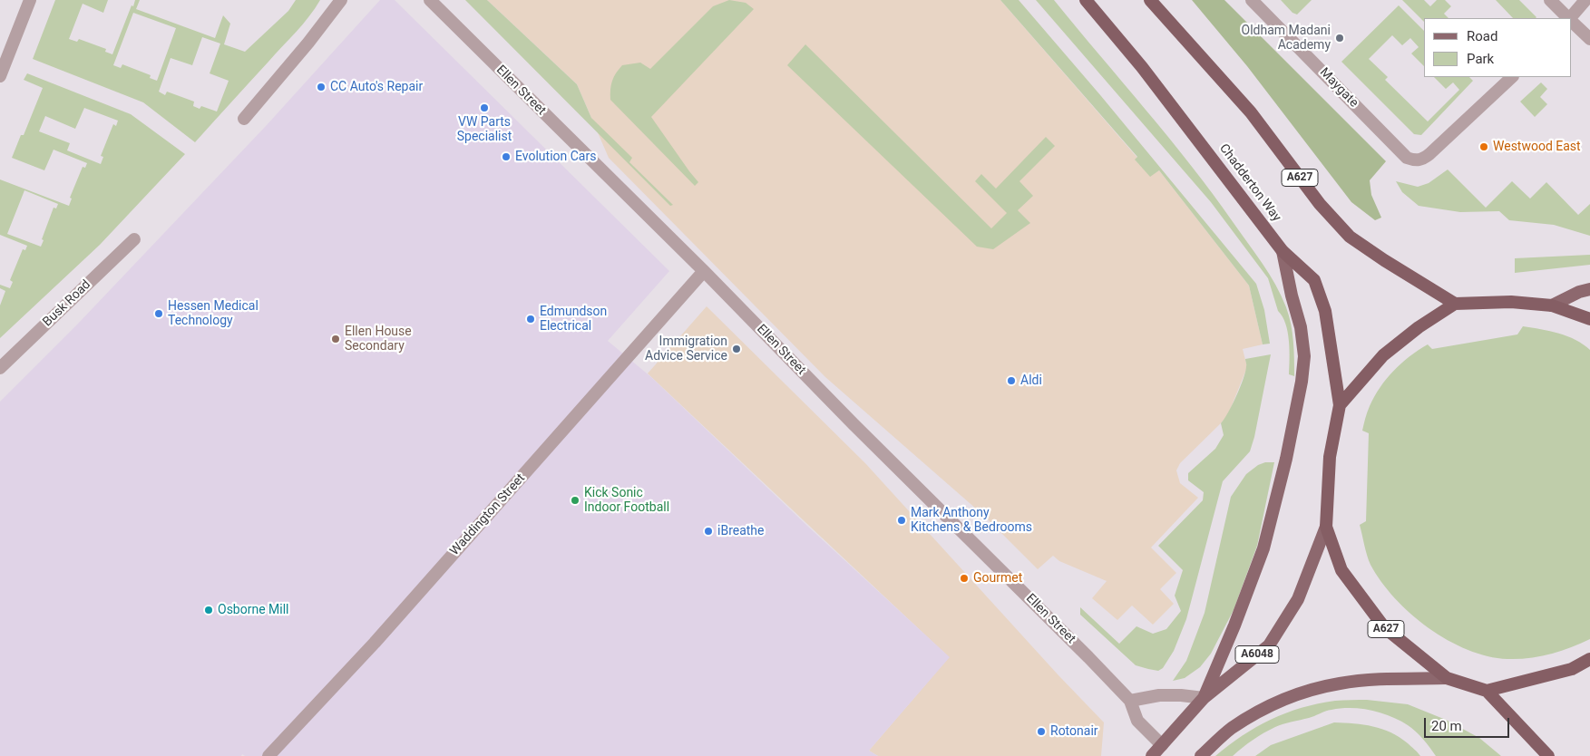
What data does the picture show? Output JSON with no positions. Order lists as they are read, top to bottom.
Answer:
{
  "streets": {
    "highway": ["A627", "Chadderton Way"],
    "main road": ["A6048"],
    "street": [
      "Maygate",
      "Ellen Street",
      "Busk Road",
      "Waddington Street"
    ]
  },
  "crossings": [
    ["Ellen Street", "Waddington Street"],
    ["A627", "Chadderton Way"],
    ["A627", "A6048"]
  ],
  "places": [
    "Oldham Madani Academy",
    "CC Auto's Repair",
    "VW Parts Specialist",
    "Westwood East",
    "Evolution Cars",
    "Hessen Medical Technology",
    "Edmundson Electrical",
    "Ellen House Secondary",
    "Immigration Advice Service",
    "Aldi",
    "Kick Sonic Indoor Football",
    "Mark Anthony Kitchens & Bedrooms",
    "iBreathe",
    "Gourmet",
    "Osborne Mill",
    "Rotonair"
  ],
  "legend": ["Road", "Park"],
  "scale_bar": "20 m"
}
